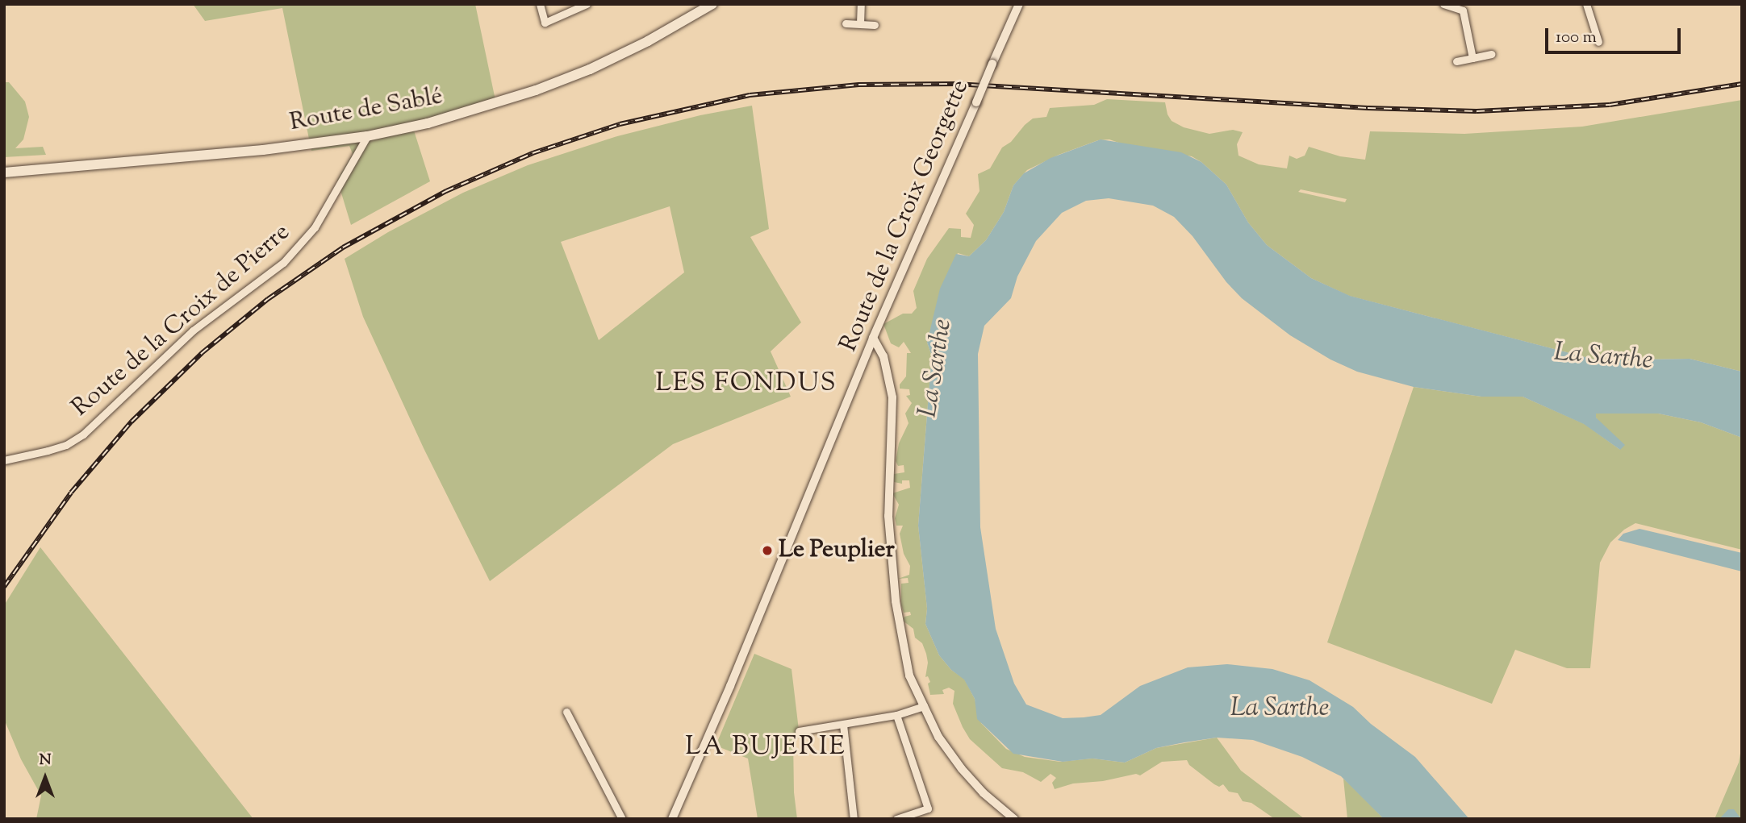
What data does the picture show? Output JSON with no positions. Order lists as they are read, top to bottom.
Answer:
{
  "streets": {
    "main road": ["Route de Sablé"],
    "street": ["Route de la Croix Georgette", "Route de la Croix de Pierre"]
  },
  "crossings": [
    ["Route de Sablé", "Route de la Croix de Pierre"]
  ],
  "districts": ["LES FONDUS", "LA BUJERIE"],
  "water": ["La Sarthe"],
  "places": ["Le Peuplier"],
  "scale_bar": "100 m",
  "north": "top"
}
